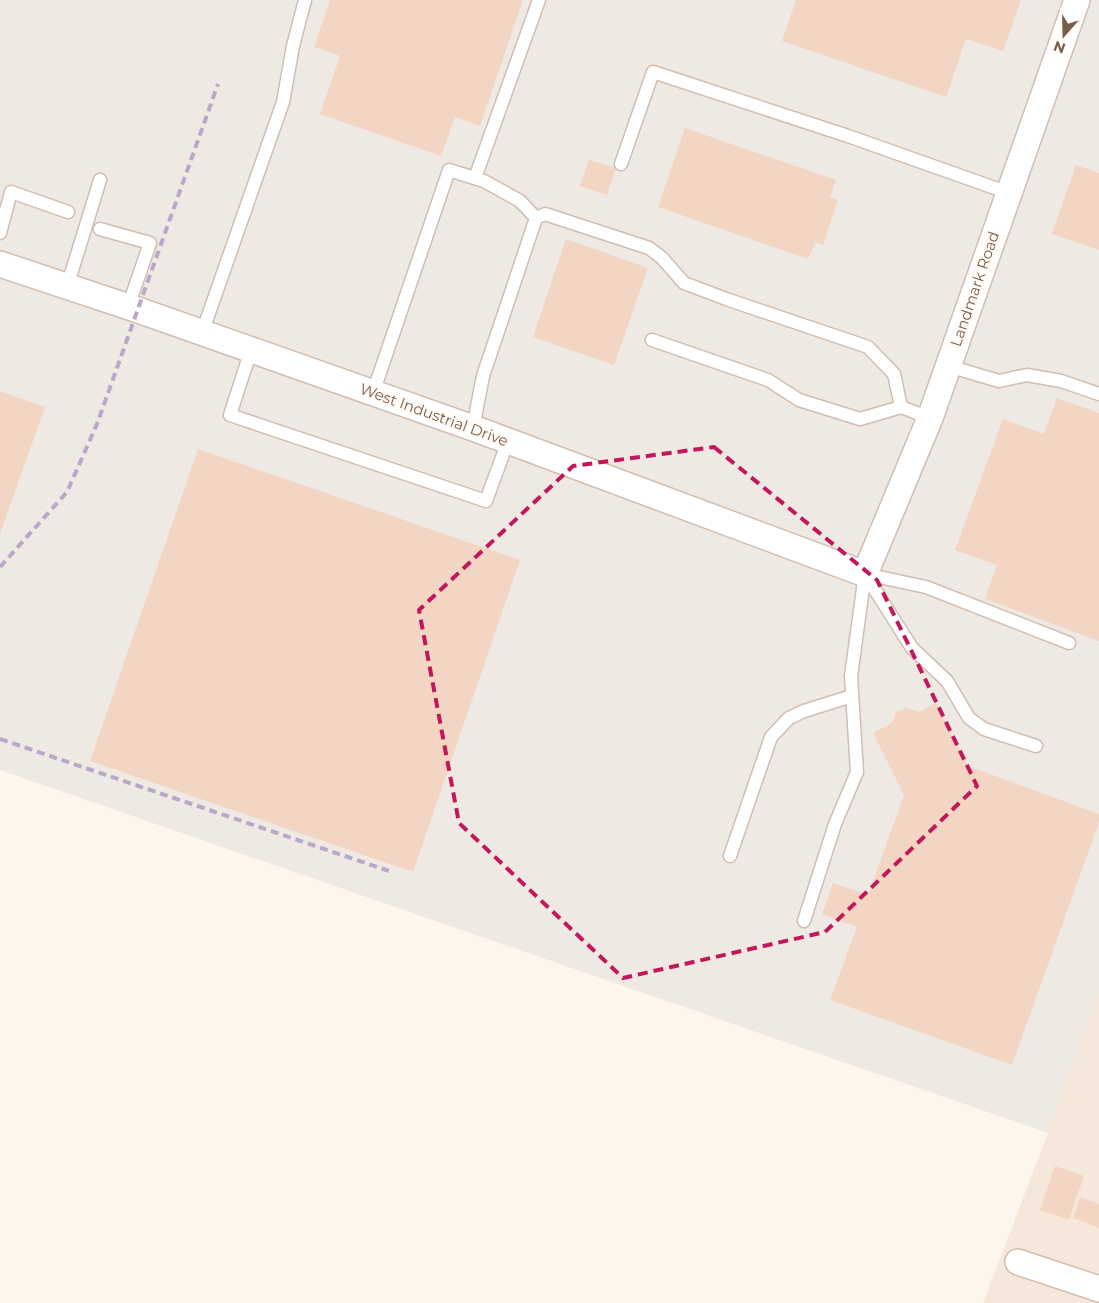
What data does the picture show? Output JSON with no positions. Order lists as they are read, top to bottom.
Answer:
{
  "streets": {
    "street": ["Landmark Road", "West Industrial Drive"]
  },
  "crossings": [
    ["Landmark Road", "West Industrial Drive"]
  ],
  "north": "bottom"
}
